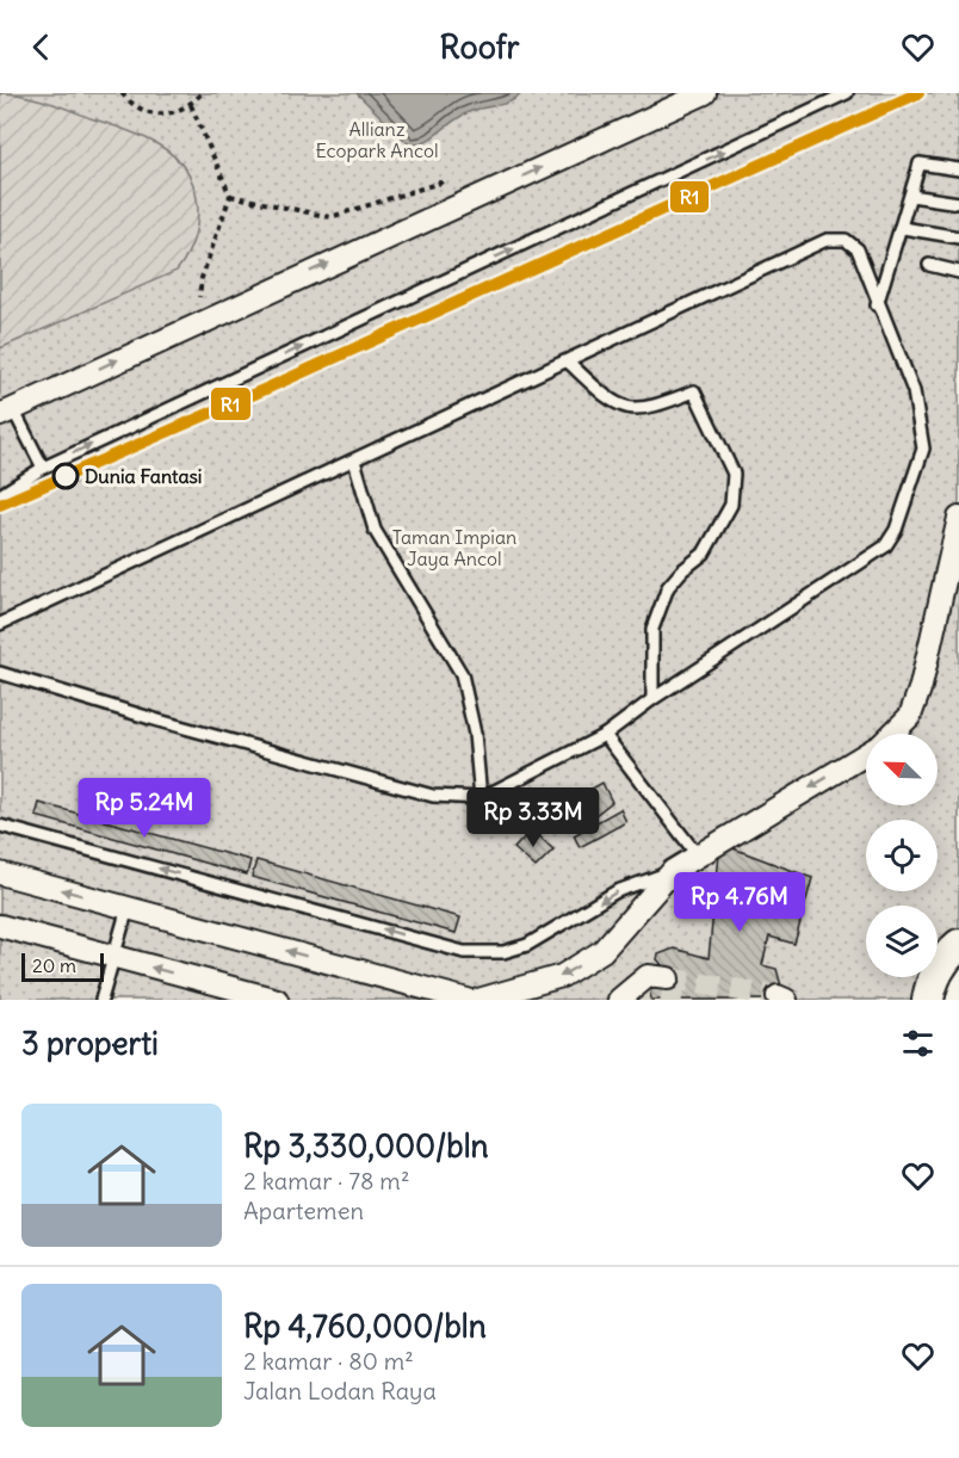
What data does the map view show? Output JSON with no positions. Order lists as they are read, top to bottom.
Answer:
{
  "parks": ["Allianz Ecopark Ancol", "Taman Impian Jaya Ancol"],
  "places": ["Dunia Fantasi"],
  "lines": ["transit line R1"],
  "scale_bar": "20 m",
  "north": "top left",
  "page": {
    "header": "Roofr",
    "price": ["Rp 5.24M", "Rp 3.33M", "Rp 4.76M"],
    "scale": "20 m",
    "heading": "3 properti",
    "list": [
      {
        "name": "Rp 3,330,000/bln",
        "note": "2 kamar · 78 m² · Apartemen"
      },
      {
        "name": "Rp 4,760,000/bln",
        "note": "2 kamar · 80 m² · Jalan Lodan Raya"
      }
    ]
  }
}
